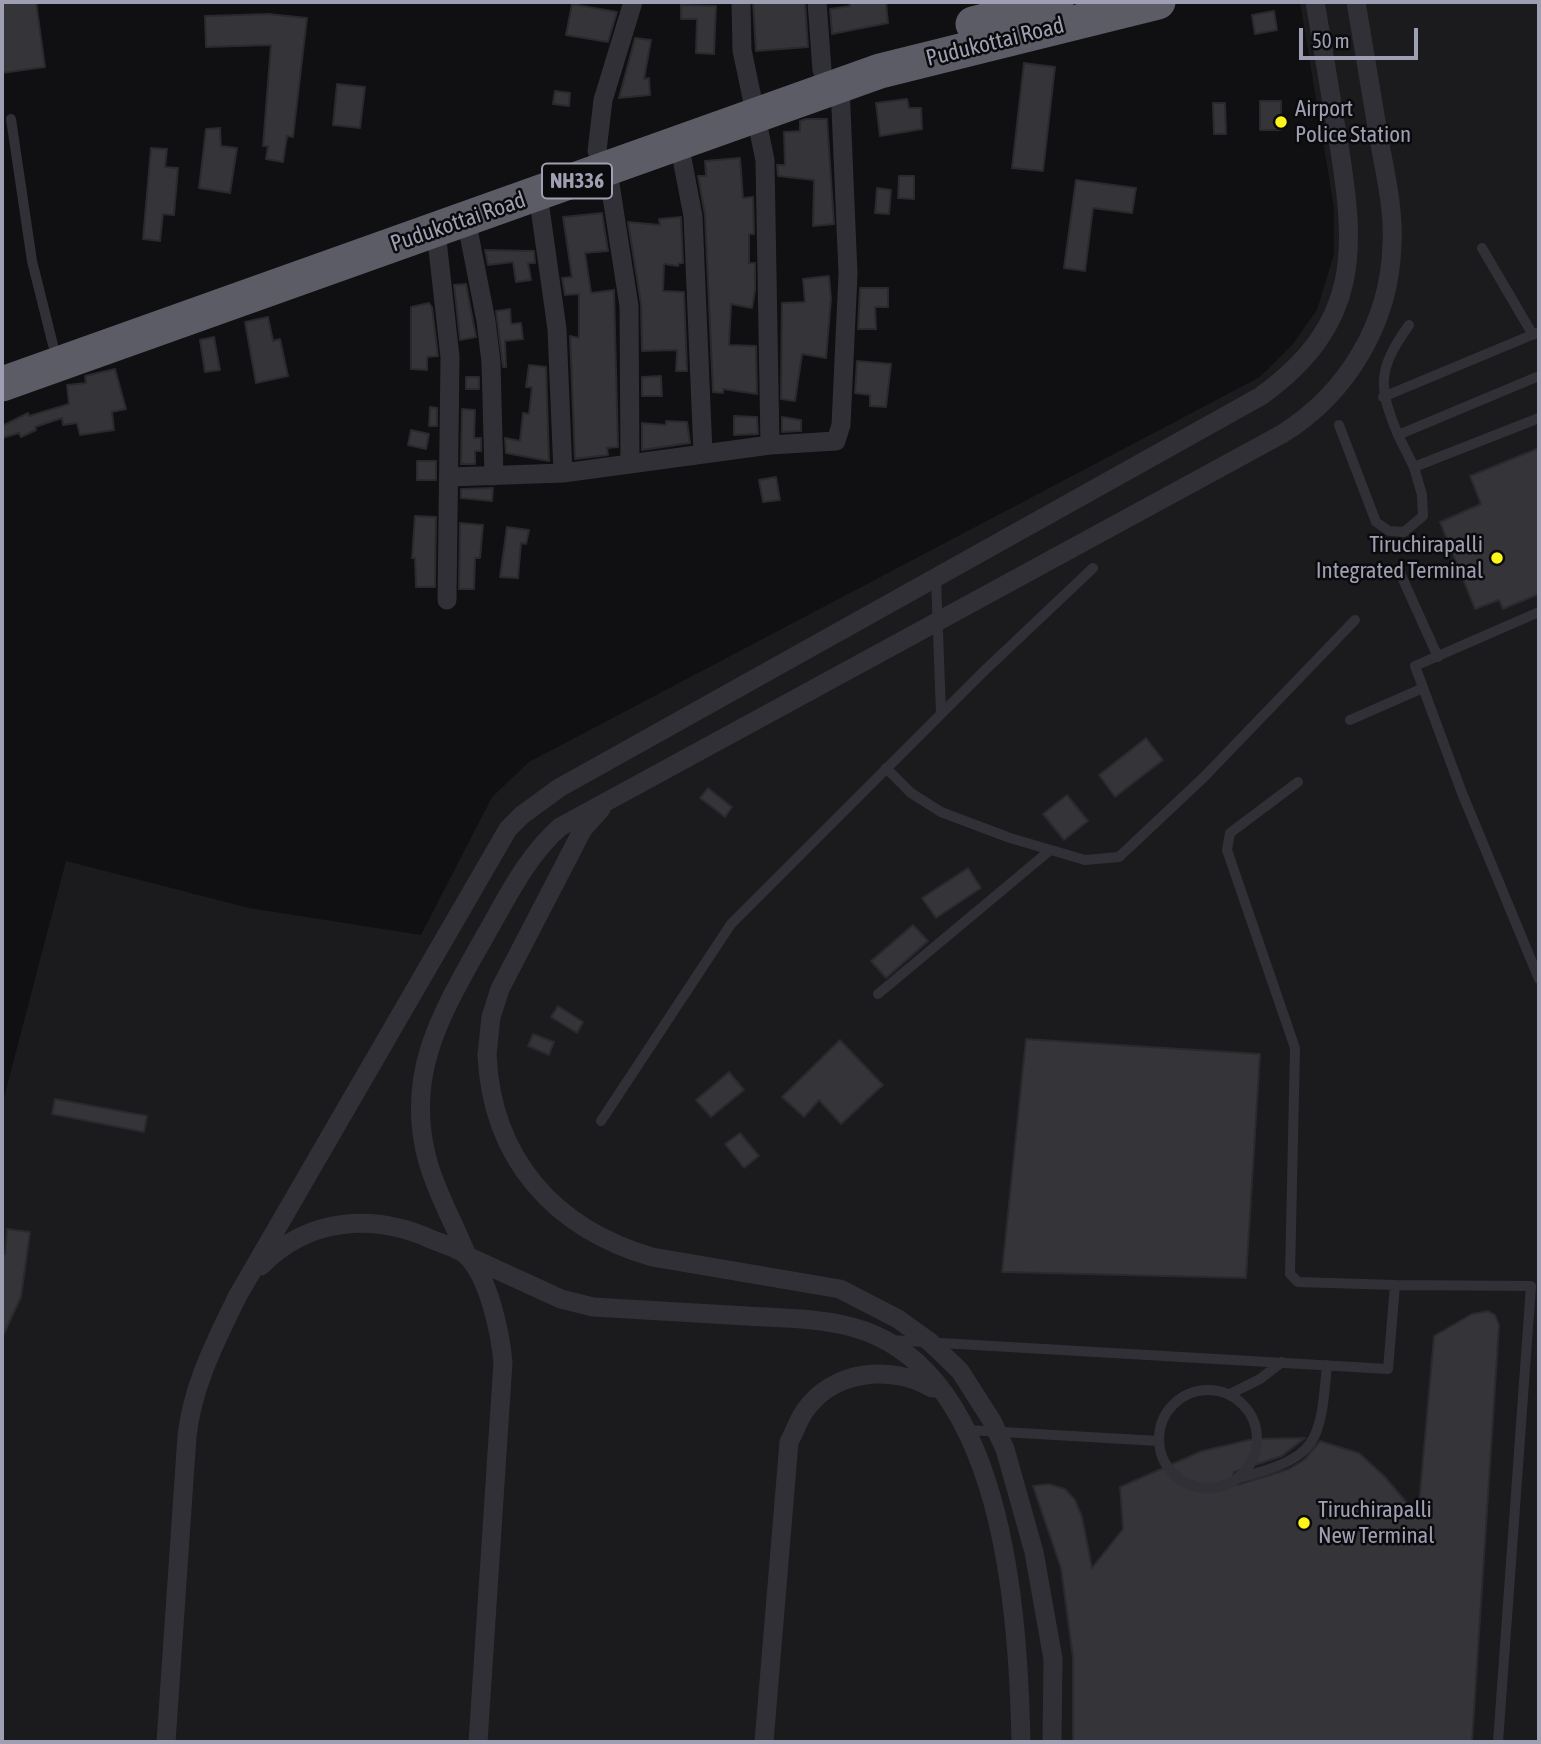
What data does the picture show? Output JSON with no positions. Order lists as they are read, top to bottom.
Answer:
{
  "streets": {
    "highway": ["Pudukottai Road", "NH336"]
  },
  "places": ["Airport Police Station", "Tiruchirapalli Integrated Terminal", "Tiruchirapalli New Terminal"],
  "scale_bar": "50 m"
}
